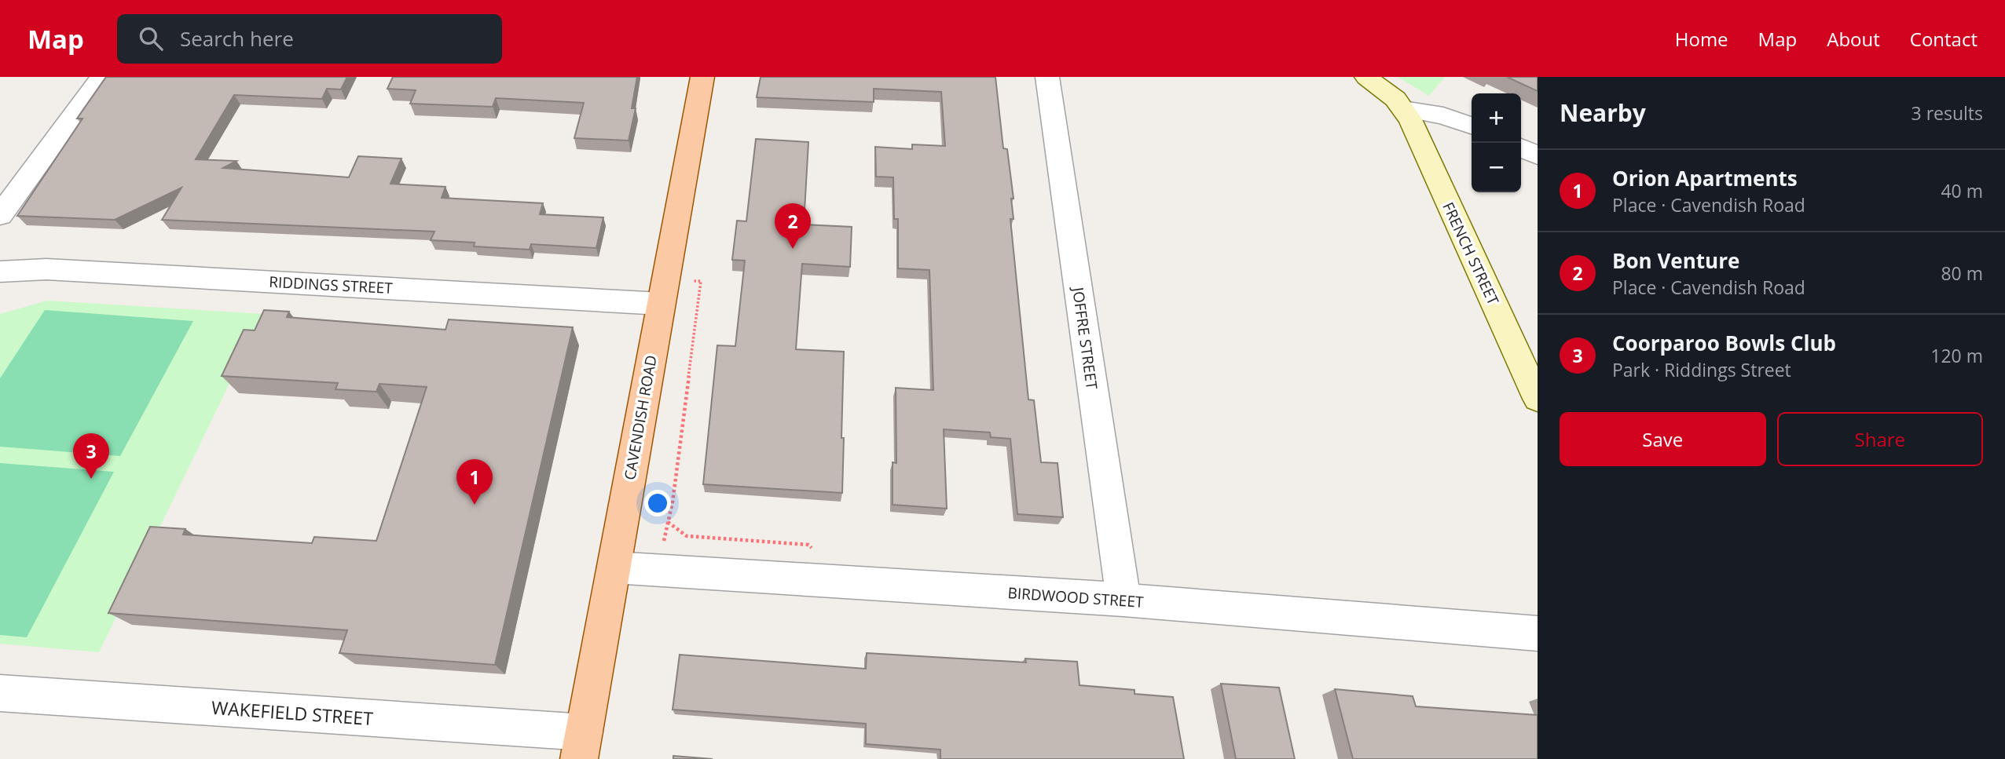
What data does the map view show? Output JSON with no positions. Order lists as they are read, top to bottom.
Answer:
{
  "streets": {
    "main road": ["CAVENDISH ROAD"],
    "street": [
      "FRENCH STREET",
      "RIDDINGS STREET",
      "JOFFRE STREET",
      "BIRDWOOD STREET",
      "WAKEFIELD STREET"
    ]
  },
  "crossings": [
    ["RIDDINGS STREET", "CAVENDISH ROAD"],
    ["JOFFRE STREET", "BIRDWOOD STREET"],
    ["CAVENDISH ROAD", "BIRDWOOD STREET"],
    ["CAVENDISH ROAD", "WAKEFIELD STREET"]
  ],
  "page": {
    "header": "Map",
    "search": "Search here",
    "nav": [
      "Home",
      "Map",
      "About",
      "Contact"
    ],
    "heading": ["Nearby", "3 results"],
    "map_buttons": ["+", "−"],
    "list": [
      {
        "mark": "1",
        "name": "Orion Apartments",
        "note": "Place · Cavendish Road",
        "value": "40 m"
      },
      {
        "mark": "2",
        "name": "Bon Venture",
        "note": "Place · Cavendish Road",
        "value": "80 m"
      },
      {
        "mark": "3",
        "name": "Coorparoo Bowls Club",
        "note": "Park · Riddings Street",
        "value": "120 m"
      }
    ],
    "pins": ["2", "3", "1"],
    "buttons": ["Save", "Share"]
  }
}
